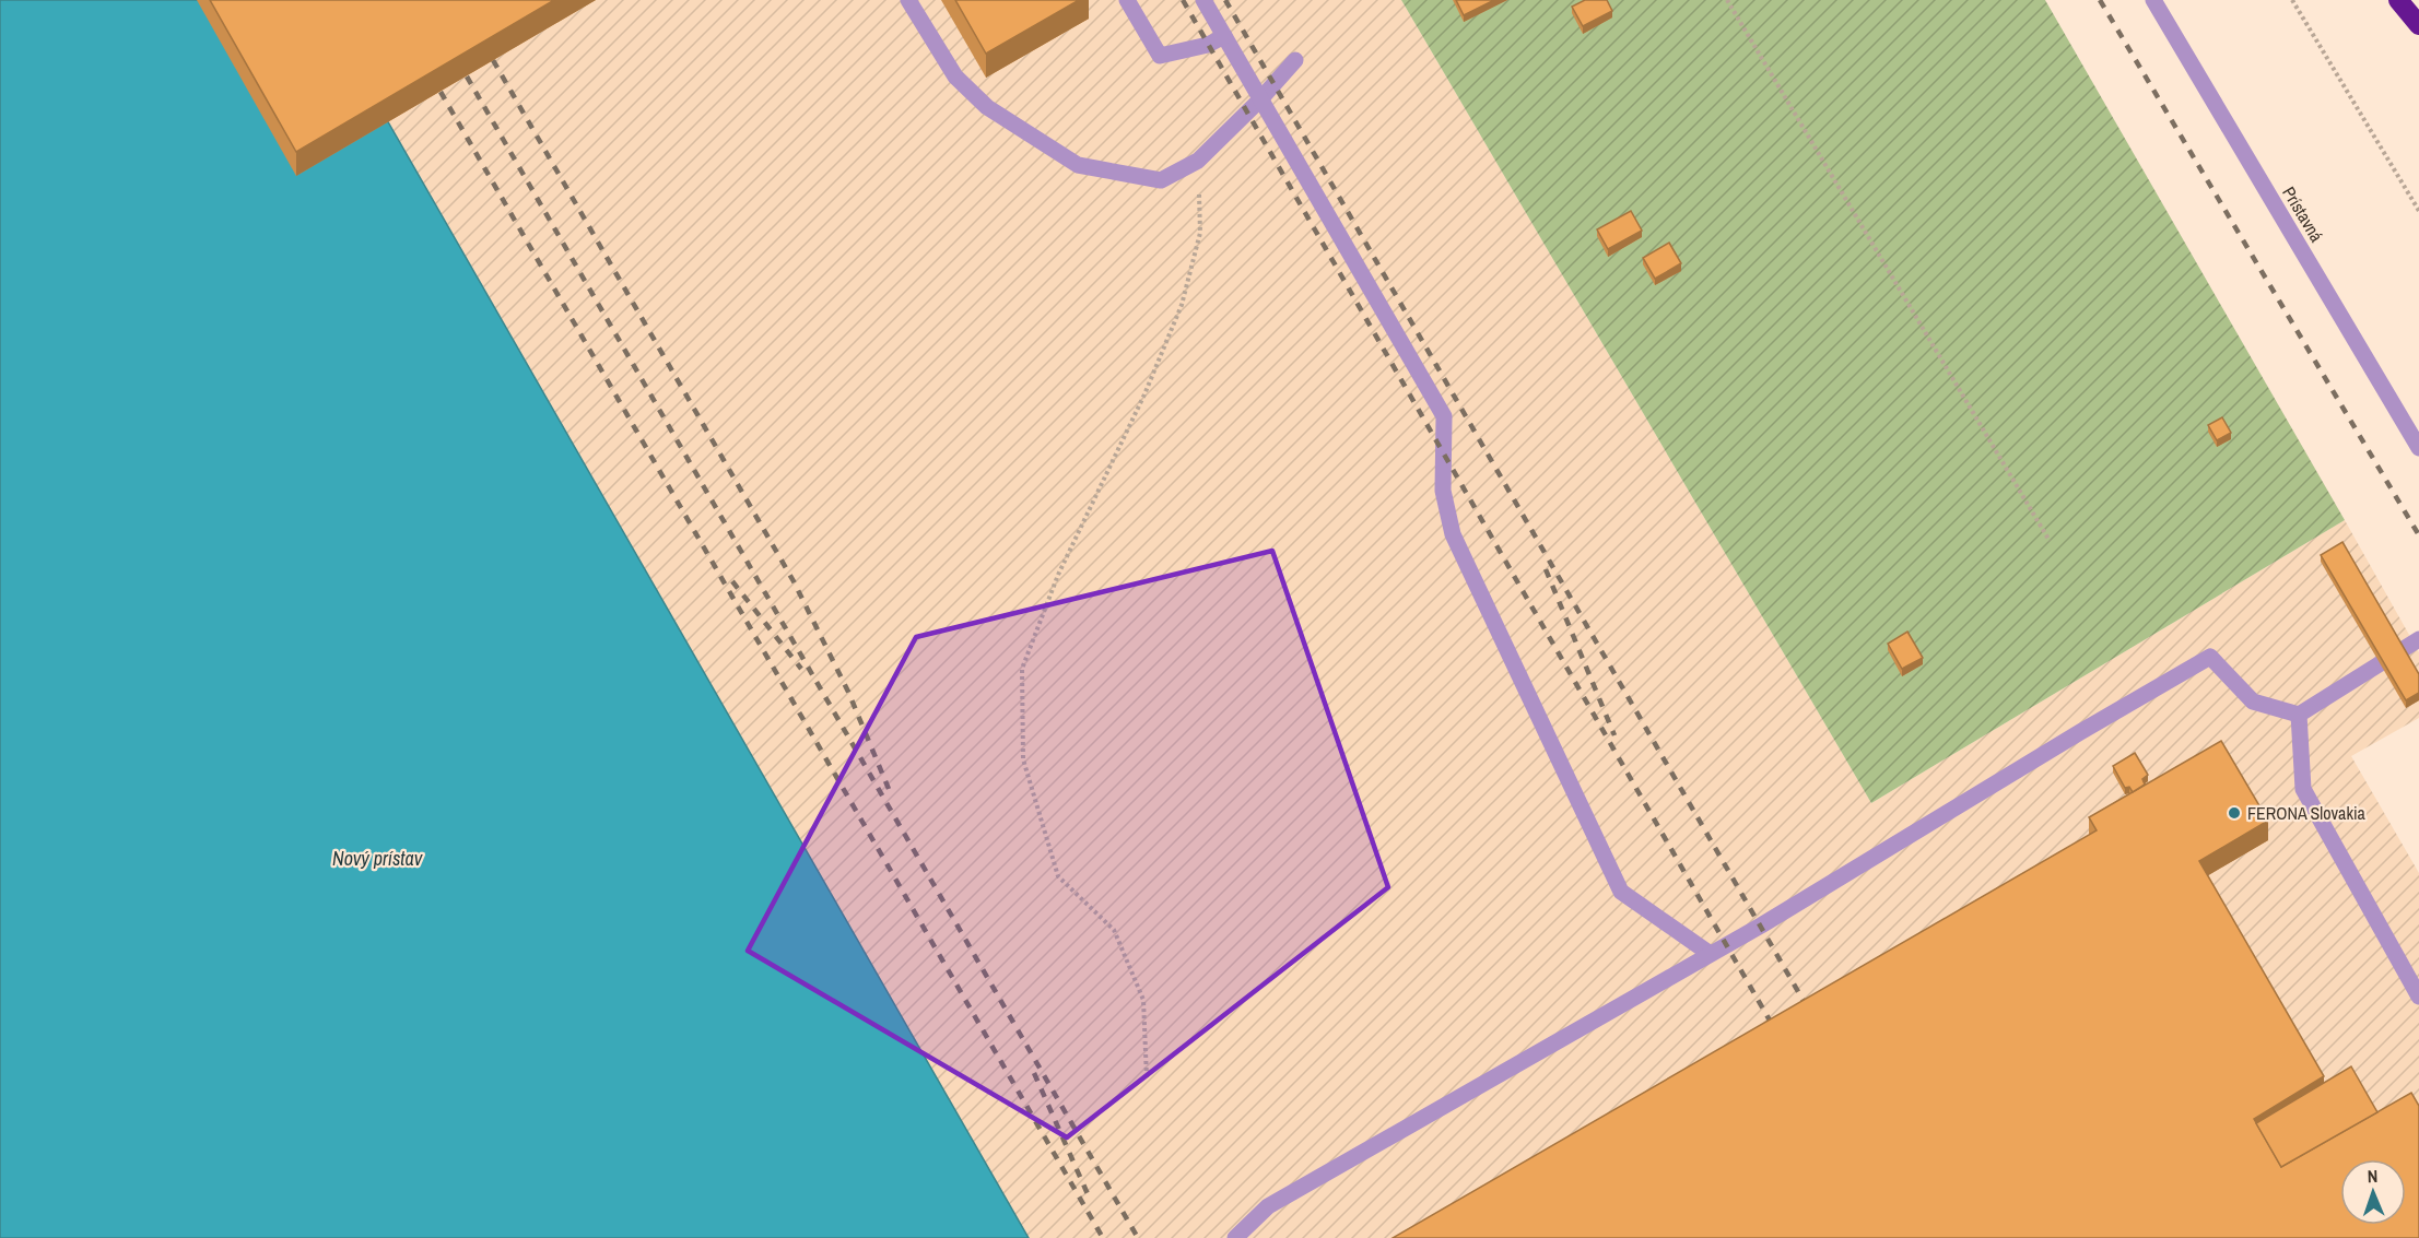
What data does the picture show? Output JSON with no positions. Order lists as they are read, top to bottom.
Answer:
{
  "streets": {
    "street": ["Prístavná"]
  },
  "water": ["Nový prístav"],
  "places": ["FERONA Slovakia"],
  "north": "top"
}
